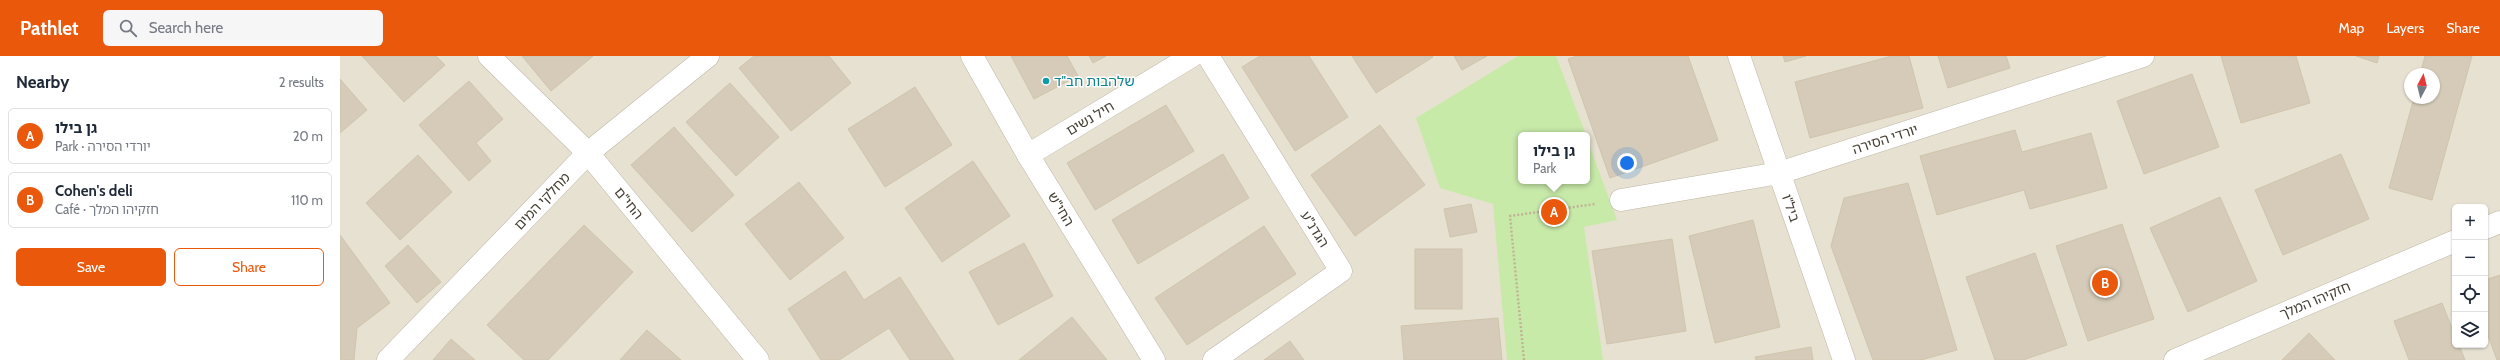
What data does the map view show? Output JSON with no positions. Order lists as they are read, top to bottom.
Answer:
{
  "streets": {
    "street": [
      "חיל נשים",
      "יורדי הסירה",
      "מחלקי המים",
      "החי\"ם",
      "ביל\"ו",
      "החי\"ש",
      "הגדנ\"ע",
      "חזקיהו המלך"
    ]
  },
  "crossings": [
    ["חיל נשים", "החי\"ש"],
    ["יורדי הסירה", "ביל\"ו"],
    ["מחלקי המים", "החי\"ם"]
  ],
  "places": ["שלהבות חב\"ד"],
  "north": "top",
  "page": {
    "header": "Pathlet",
    "search": "Search here",
    "nav": ["Map", "Layers", "Share"],
    "heading": ["Nearby", "2 results"],
    "list": [
      {
        "mark": "A",
        "name": "גן בילו",
        "note": "Park · יורדי הסירה",
        "value": "20 m"
      },
      {
        "mark": "B",
        "name": "Cohen's deli",
        "note": "Café · חזקיהו המלך",
        "value": "110 m"
      }
    ],
    "popup": ["גן בילו", "Park"],
    "pins": ["A", "B"],
    "map_buttons": ["+", "−"],
    "buttons": ["Save", "Share"]
  }
}
